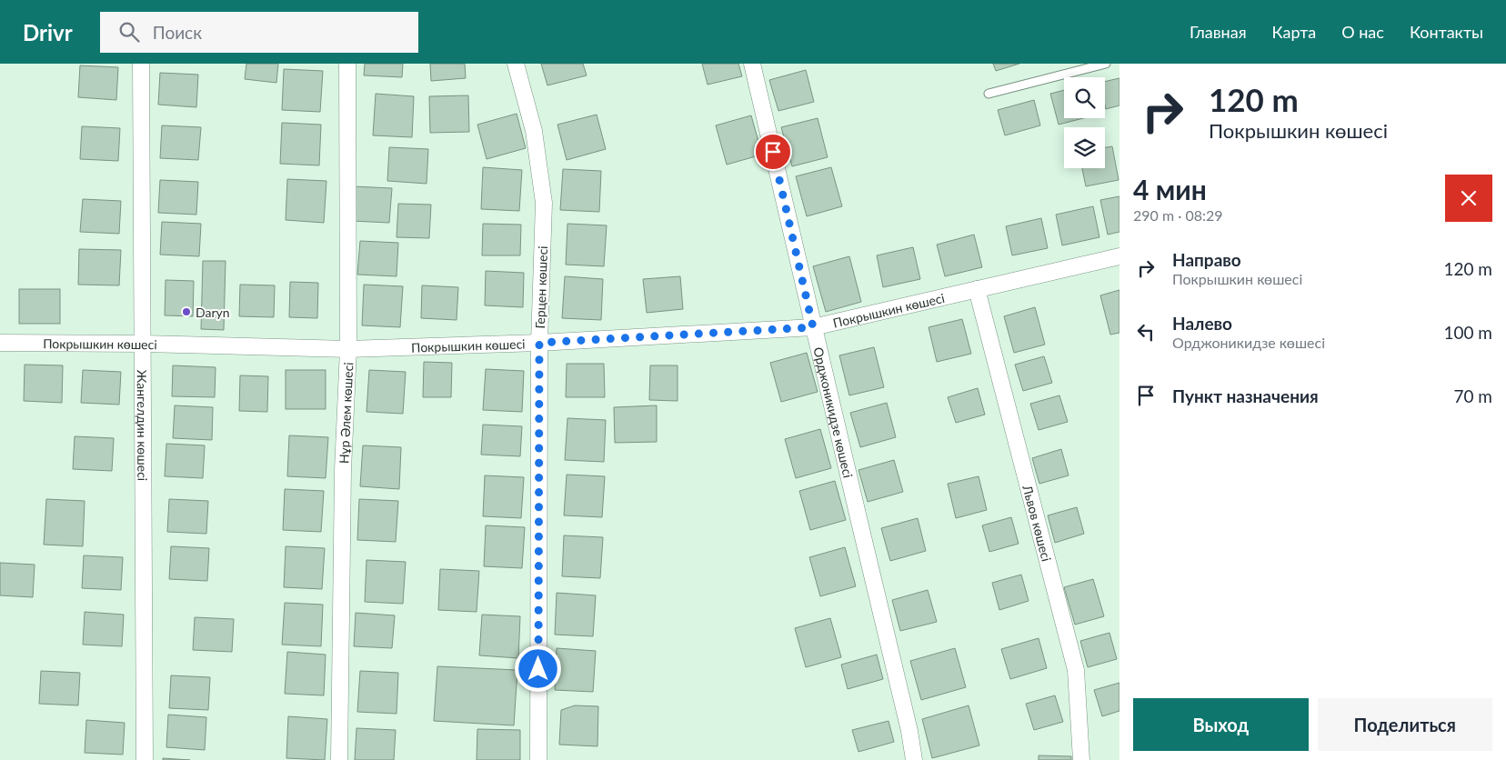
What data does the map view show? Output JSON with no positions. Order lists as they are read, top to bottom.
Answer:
{
  "streets": {
    "street": [
      "Герцен көшесі",
      "Покрышкин көшесі",
      "Нұр Әлем көшесі",
      "Орджоникидзе көшесі",
      "Жангелдин көшесі",
      "Львов көшесі"
    ]
  },
  "crossings": [
    ["Герцен көшесі", "Покрышкин көшесі"],
    ["Покрышкин көшесі", "Нұр Әлем көшесі"],
    ["Покрышкин көшесі", "Орджоникидзе көшесі"],
    ["Покрышкин көшесі", "Жангелдин көшесі"],
    ["Покрышкин көшесі", "Львов көшесі"]
  ],
  "places": ["Daryn"],
  "page": {
    "header": "Drivr",
    "search": "Поиск",
    "nav": [
      "Главная",
      "Карта",
      "О нас",
      "Контакты"
    ],
    "turn": ["120 m", "Покрышкин көшесі"],
    "heading": ["4 мин", "290 m · 08:29"],
    "list": [
      {
        "name": "Направо",
        "note": "Покрышкин көшесі",
        "value": "120 m"
      },
      {
        "name": "Налево",
        "note": "Орджоникидзе көшесі",
        "value": "100 m"
      },
      {
        "name": "Пункт назначения",
        "value": "70 m"
      }
    ],
    "buttons": ["Выход", "Поделиться"]
  }
}
